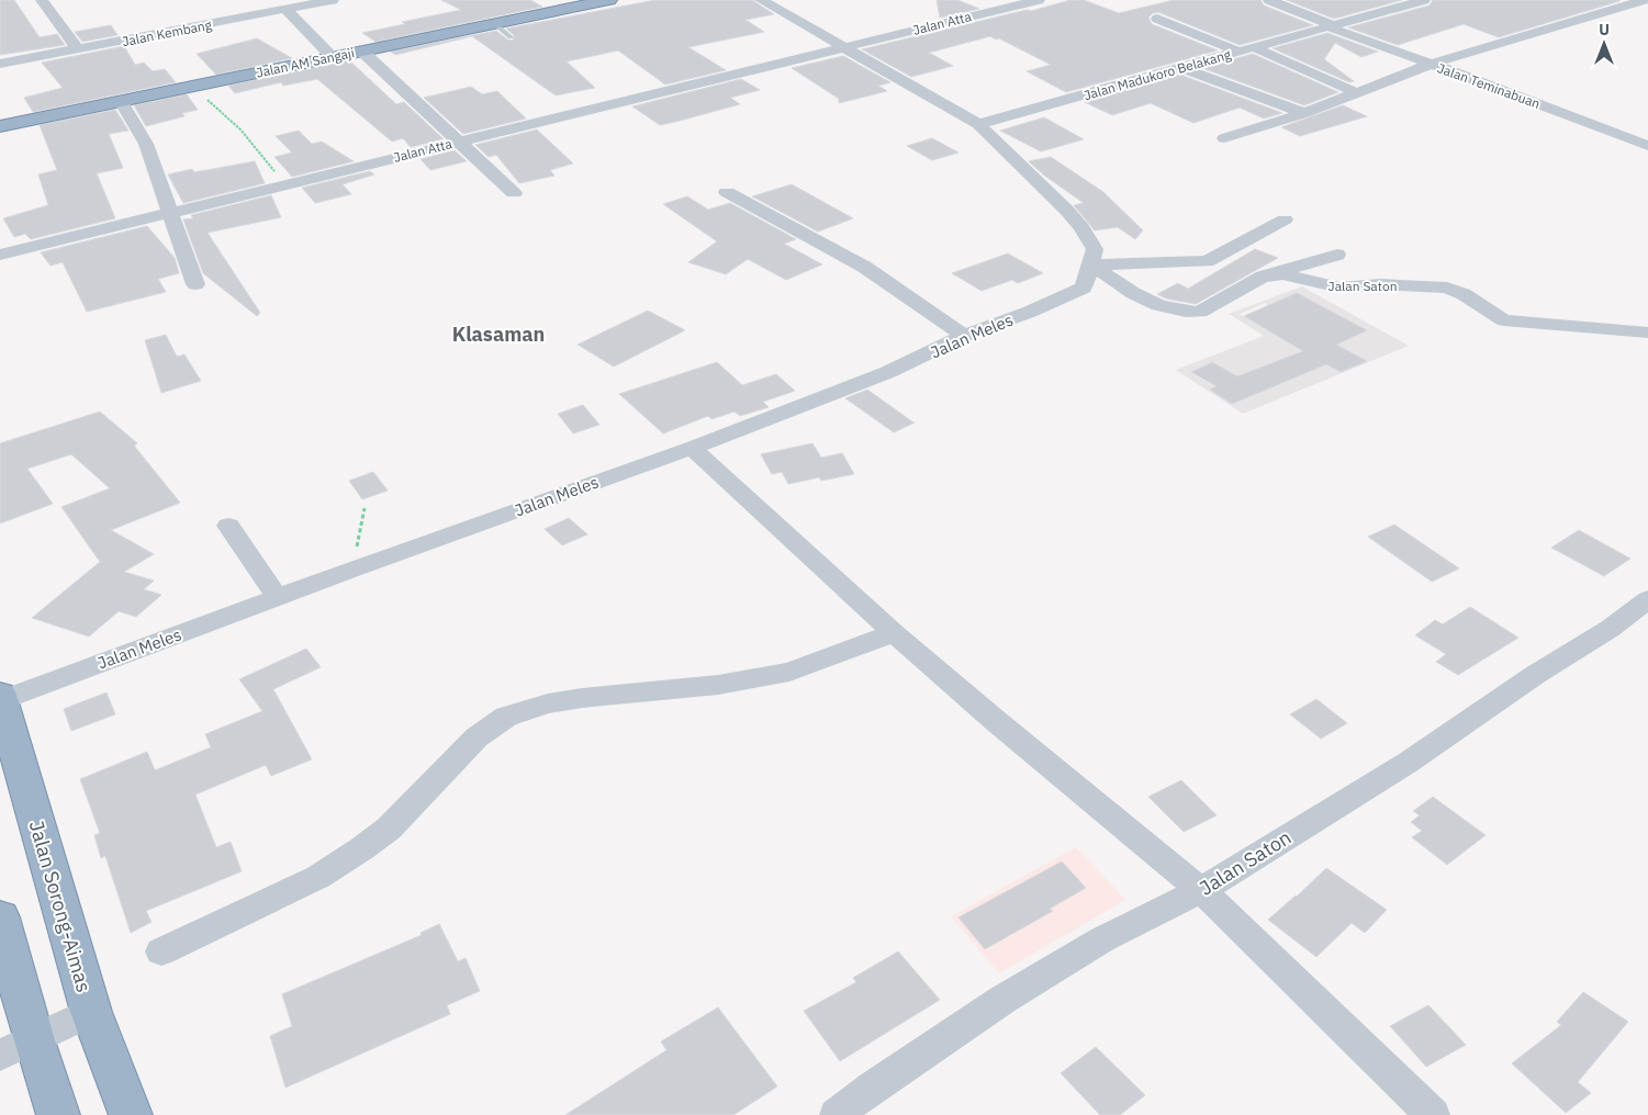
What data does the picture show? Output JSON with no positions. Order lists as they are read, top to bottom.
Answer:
{
  "streets": {
    "highway": ["Jalan AM Sangaji", "Jalan Sorong-Aimas"],
    "street": [
      "Jalan Atta",
      "Jalan Kembang",
      "Jalan Madukoro Belakang",
      "Jalan Teminabuan",
      "Jalan Saton",
      "Jalan Meles"
    ]
  },
  "crossings": [
    ["Jalan Madukoro Belakang", "Jalan Teminabuan"],
    ["Jalan Saton", "Jalan Meles"],
    ["Jalan Meles", "Jalan Sorong-Aimas"]
  ],
  "districts": ["Klasaman"],
  "north": "top"
}
